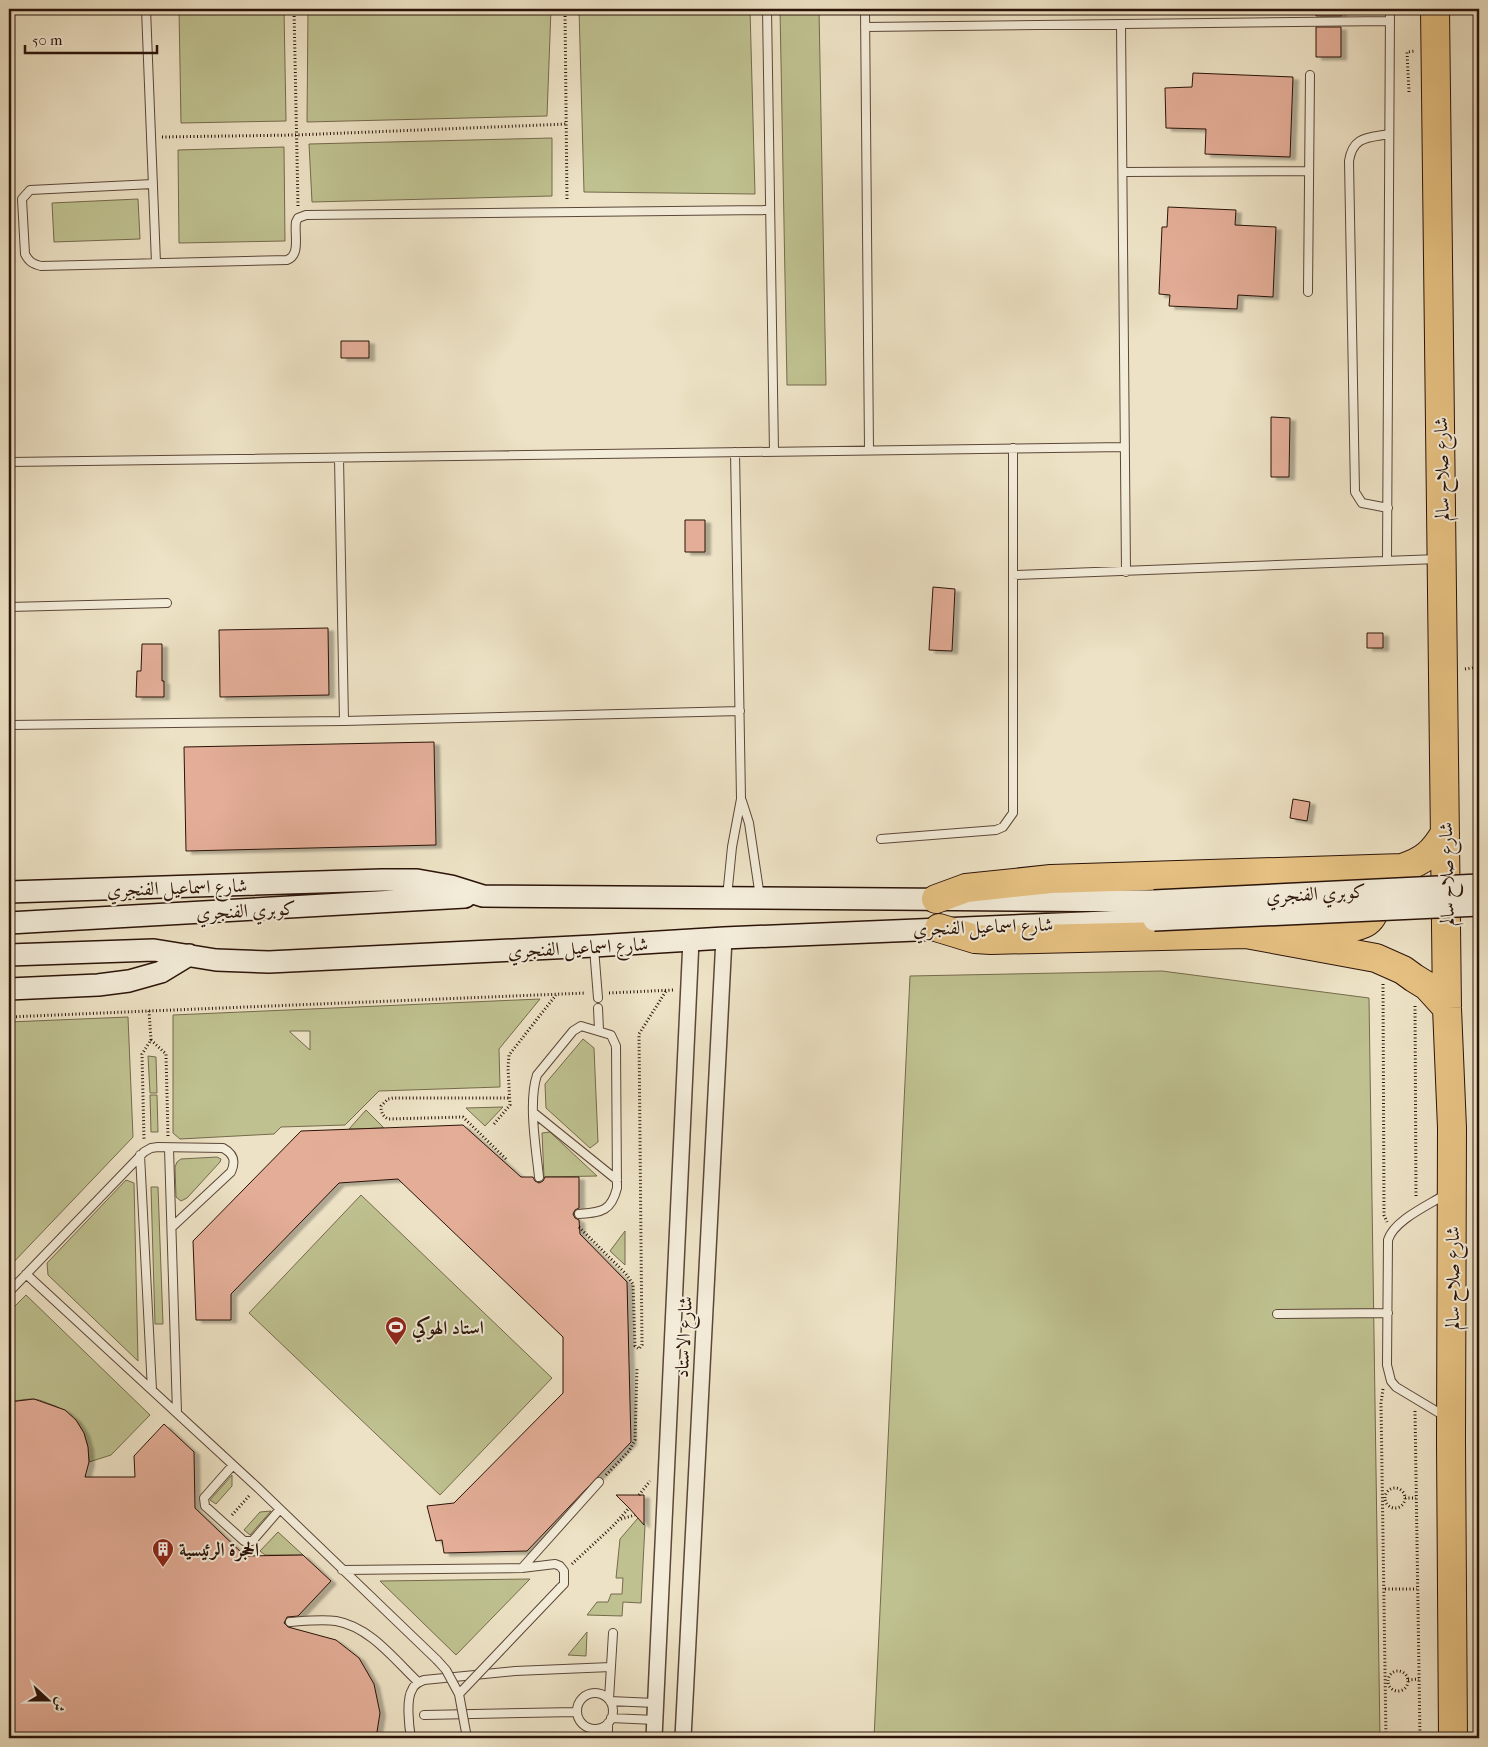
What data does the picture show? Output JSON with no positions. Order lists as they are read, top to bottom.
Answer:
{
  "streets": {
    "highway": ["شارع صلاح سالم"],
    "main road": ["شارع اسماعيل الفنجري", "كوبري الفنجري"],
    "street": ["شارع الاستاد"]
  },
  "crossings": [
    ["شارع اسماعيل الفنجري", "كوبري الفنجري"],
    ["شارع اسماعيل الفنجري", "شارع الاستاد"]
  ],
  "places": {
    "sports": ["استاد الهوكي"],
    "building": ["الحجرة الرئيسية"]
  },
  "scale_bar": "50 m",
  "north": "right"
}
